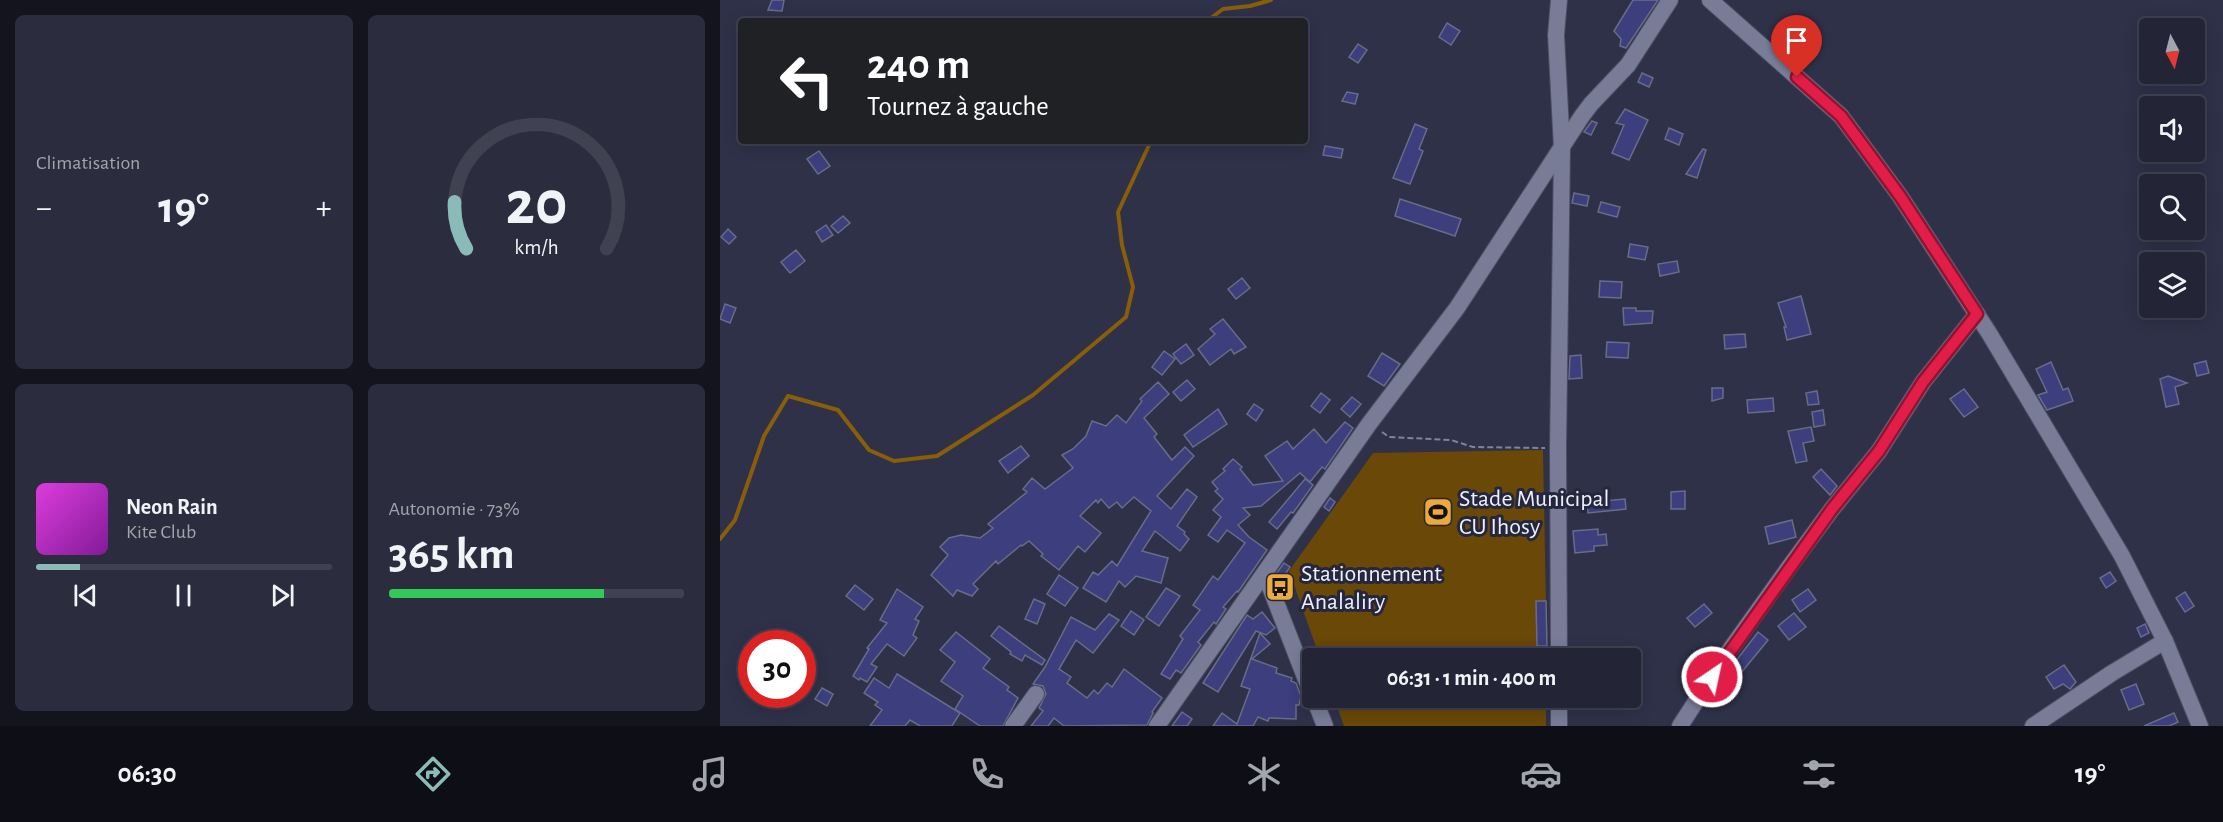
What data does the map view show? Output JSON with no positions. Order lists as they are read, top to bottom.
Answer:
{
  "places": {
    "sports": ["Stade Municipal CU Ihosy"],
    "bus stop": ["Stationnement Analaliry"]
  },
  "north": "bottom",
  "page": {
    "tile": [
      "Climatisation",
      ["Autonomie · 73%", "365 km"]
    ],
    "turn": ["240 m", "Tournez à gauche"],
    "heat": ["−", "19°", "+"],
    "song": ["Neon Rain", "Kite Club"],
    "limit": "30",
    "trip": "06:31 · 1 min · 400 m",
    "tabs": ["06:30", "19°"],
    "gauge": ["20", "km/h"]
  }
}
